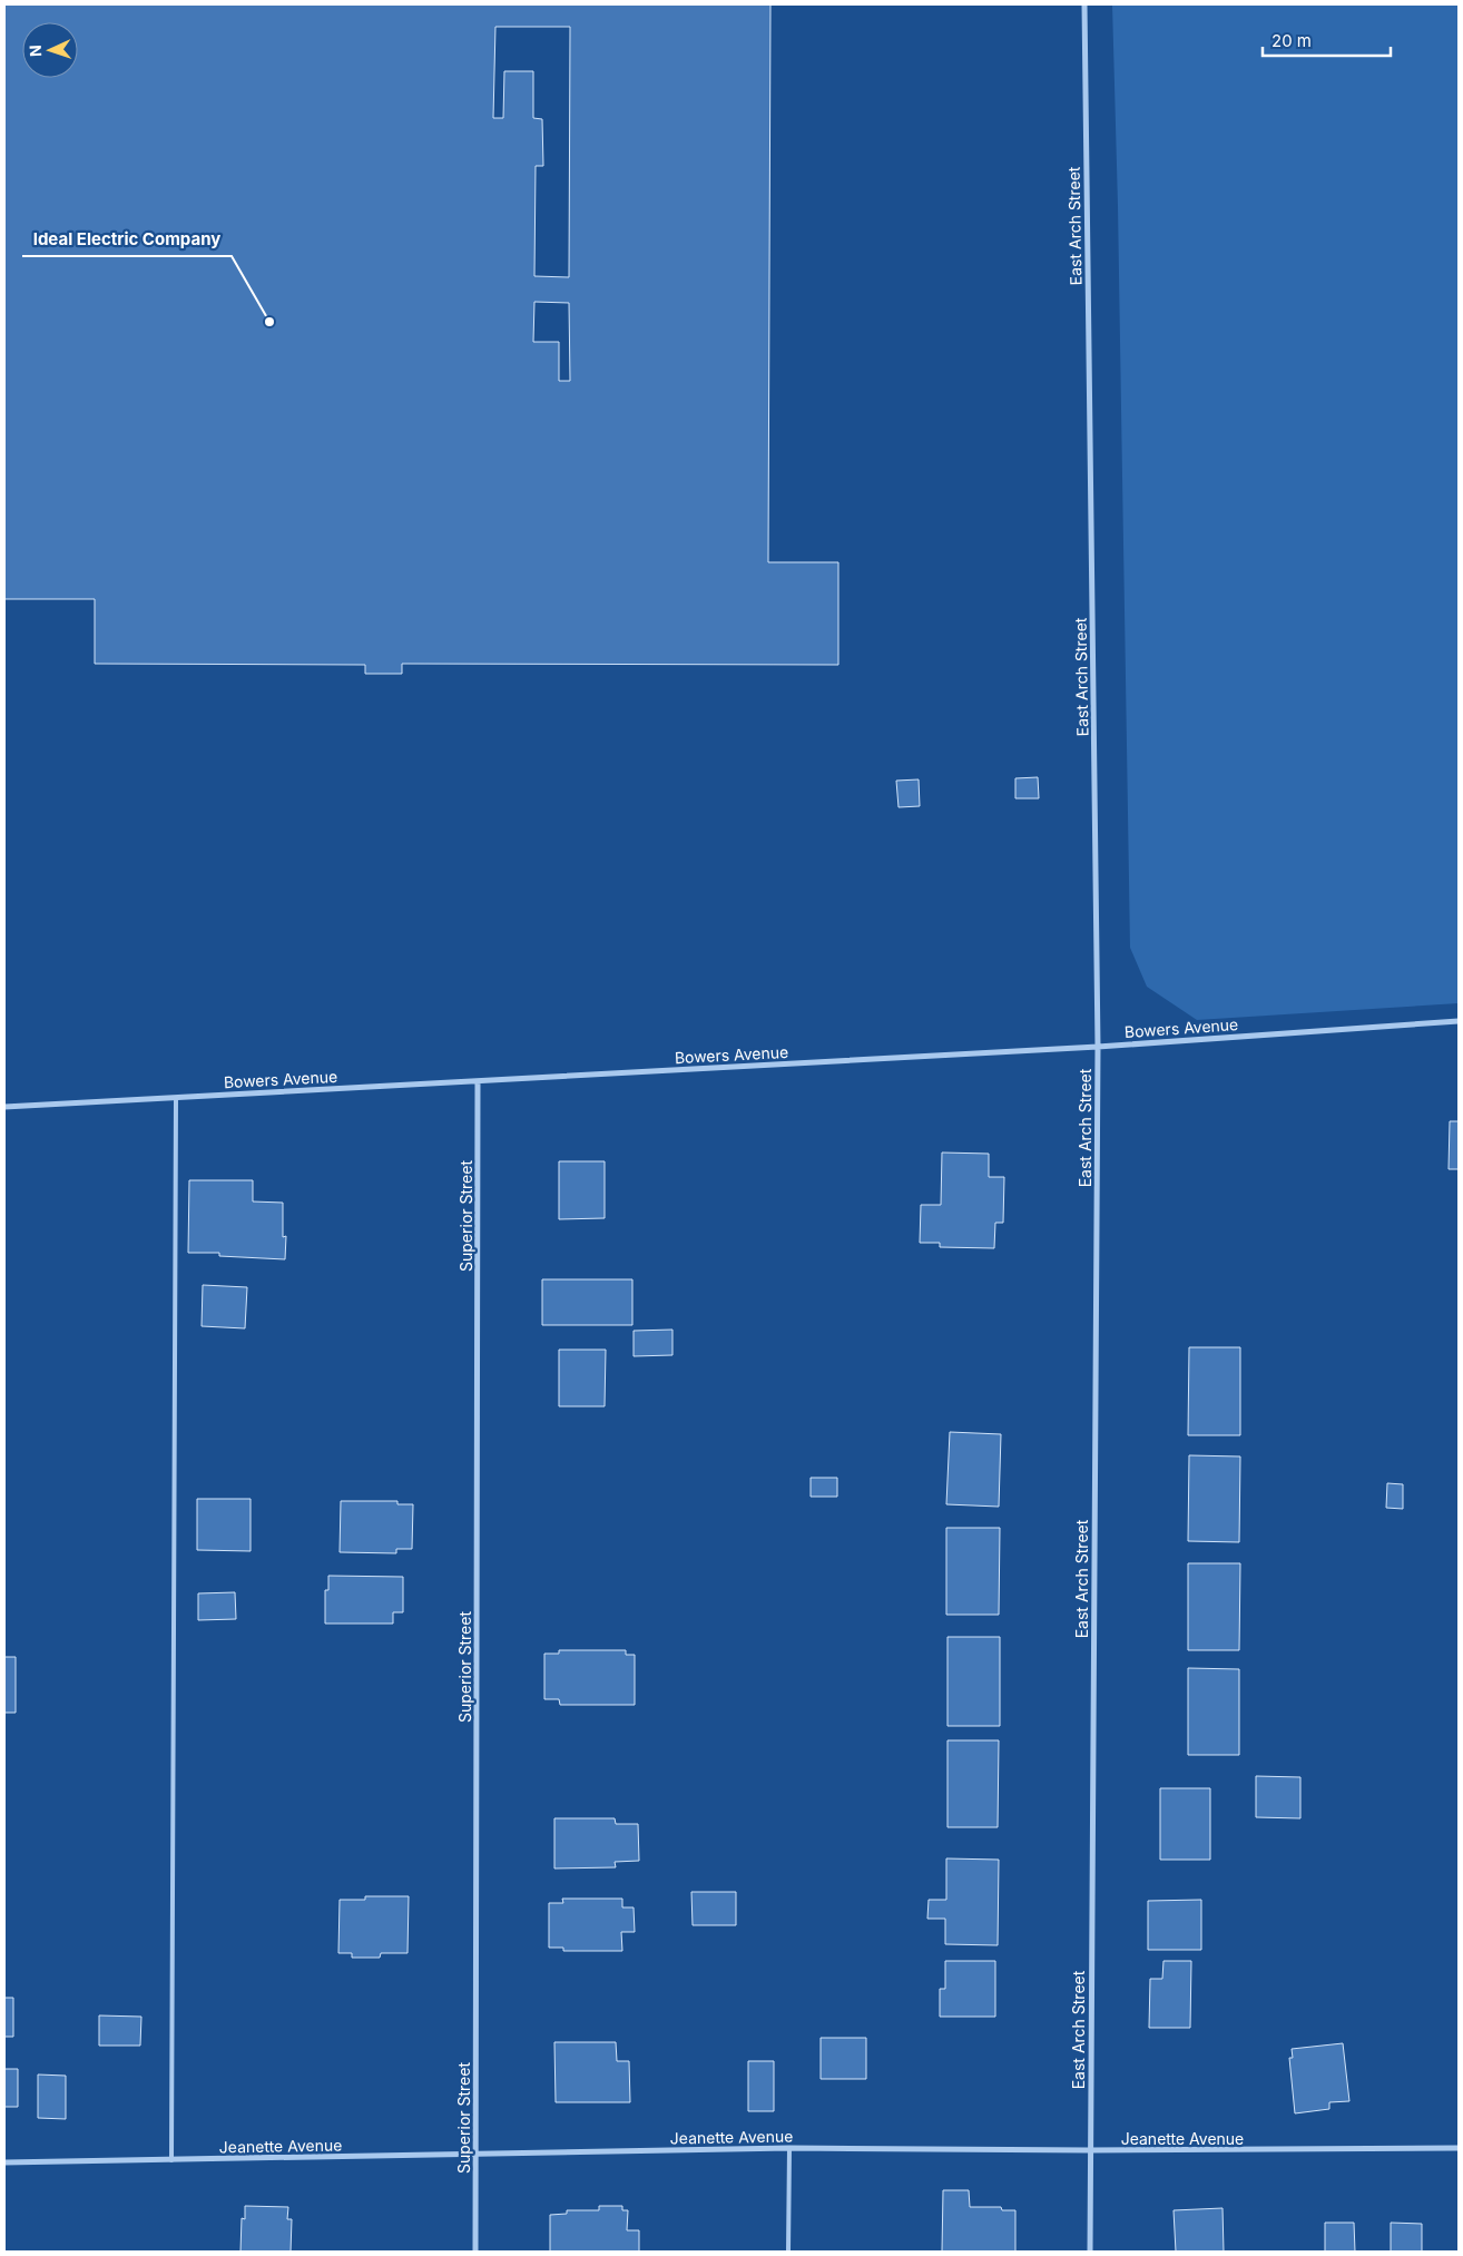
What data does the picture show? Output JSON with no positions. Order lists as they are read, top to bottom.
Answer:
{
  "streets": {
    "street": [
      "East Arch Street",
      "Bowers Avenue",
      "Superior Street",
      "Jeanette Avenue"
    ]
  },
  "crossings": [
    ["East Arch Street", "Bowers Avenue"],
    ["East Arch Street", "Jeanette Avenue"],
    ["Bowers Avenue", "Superior Street"],
    ["Superior Street", "Jeanette Avenue"]
  ],
  "places": ["Ideal Electric Company"],
  "scale_bar": "20 m",
  "north": "left"
}
